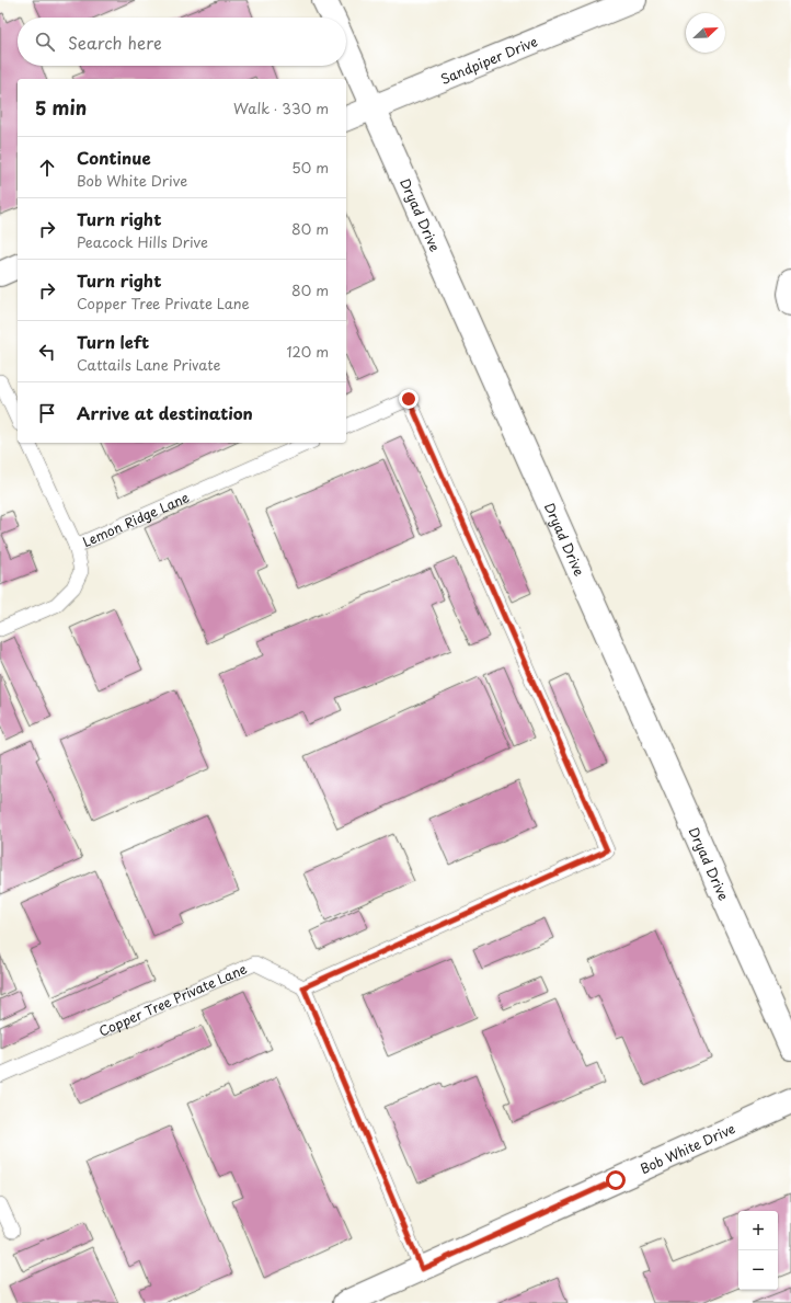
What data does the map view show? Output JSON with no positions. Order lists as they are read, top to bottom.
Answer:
{
  "streets": {
    "street": ["Sandpiper Drive", "Dryad Drive", "Bob White Drive"],
    "lane": ["Lemon Ridge Lane", "Copper Tree Private Lane"]
  },
  "crossings": [
    ["Sandpiper Drive", "Dryad Drive"]
  ],
  "north": "top right",
  "page": {
    "search": "Search here",
    "heading": ["5 min", "Walk · 330 m"],
    "list": [
      ["Continue", "Bob White Drive", "50 m"],
      ["Turn right", "Peacock Hills Drive", "80 m"],
      ["Turn right", "Copper Tree Private Lane", "80 m"],
      ["Turn left", "Cattails Lane Private", "120 m"],
      "Arrive at destination"
    ],
    "map_buttons": ["+", "−"]
  }
}
